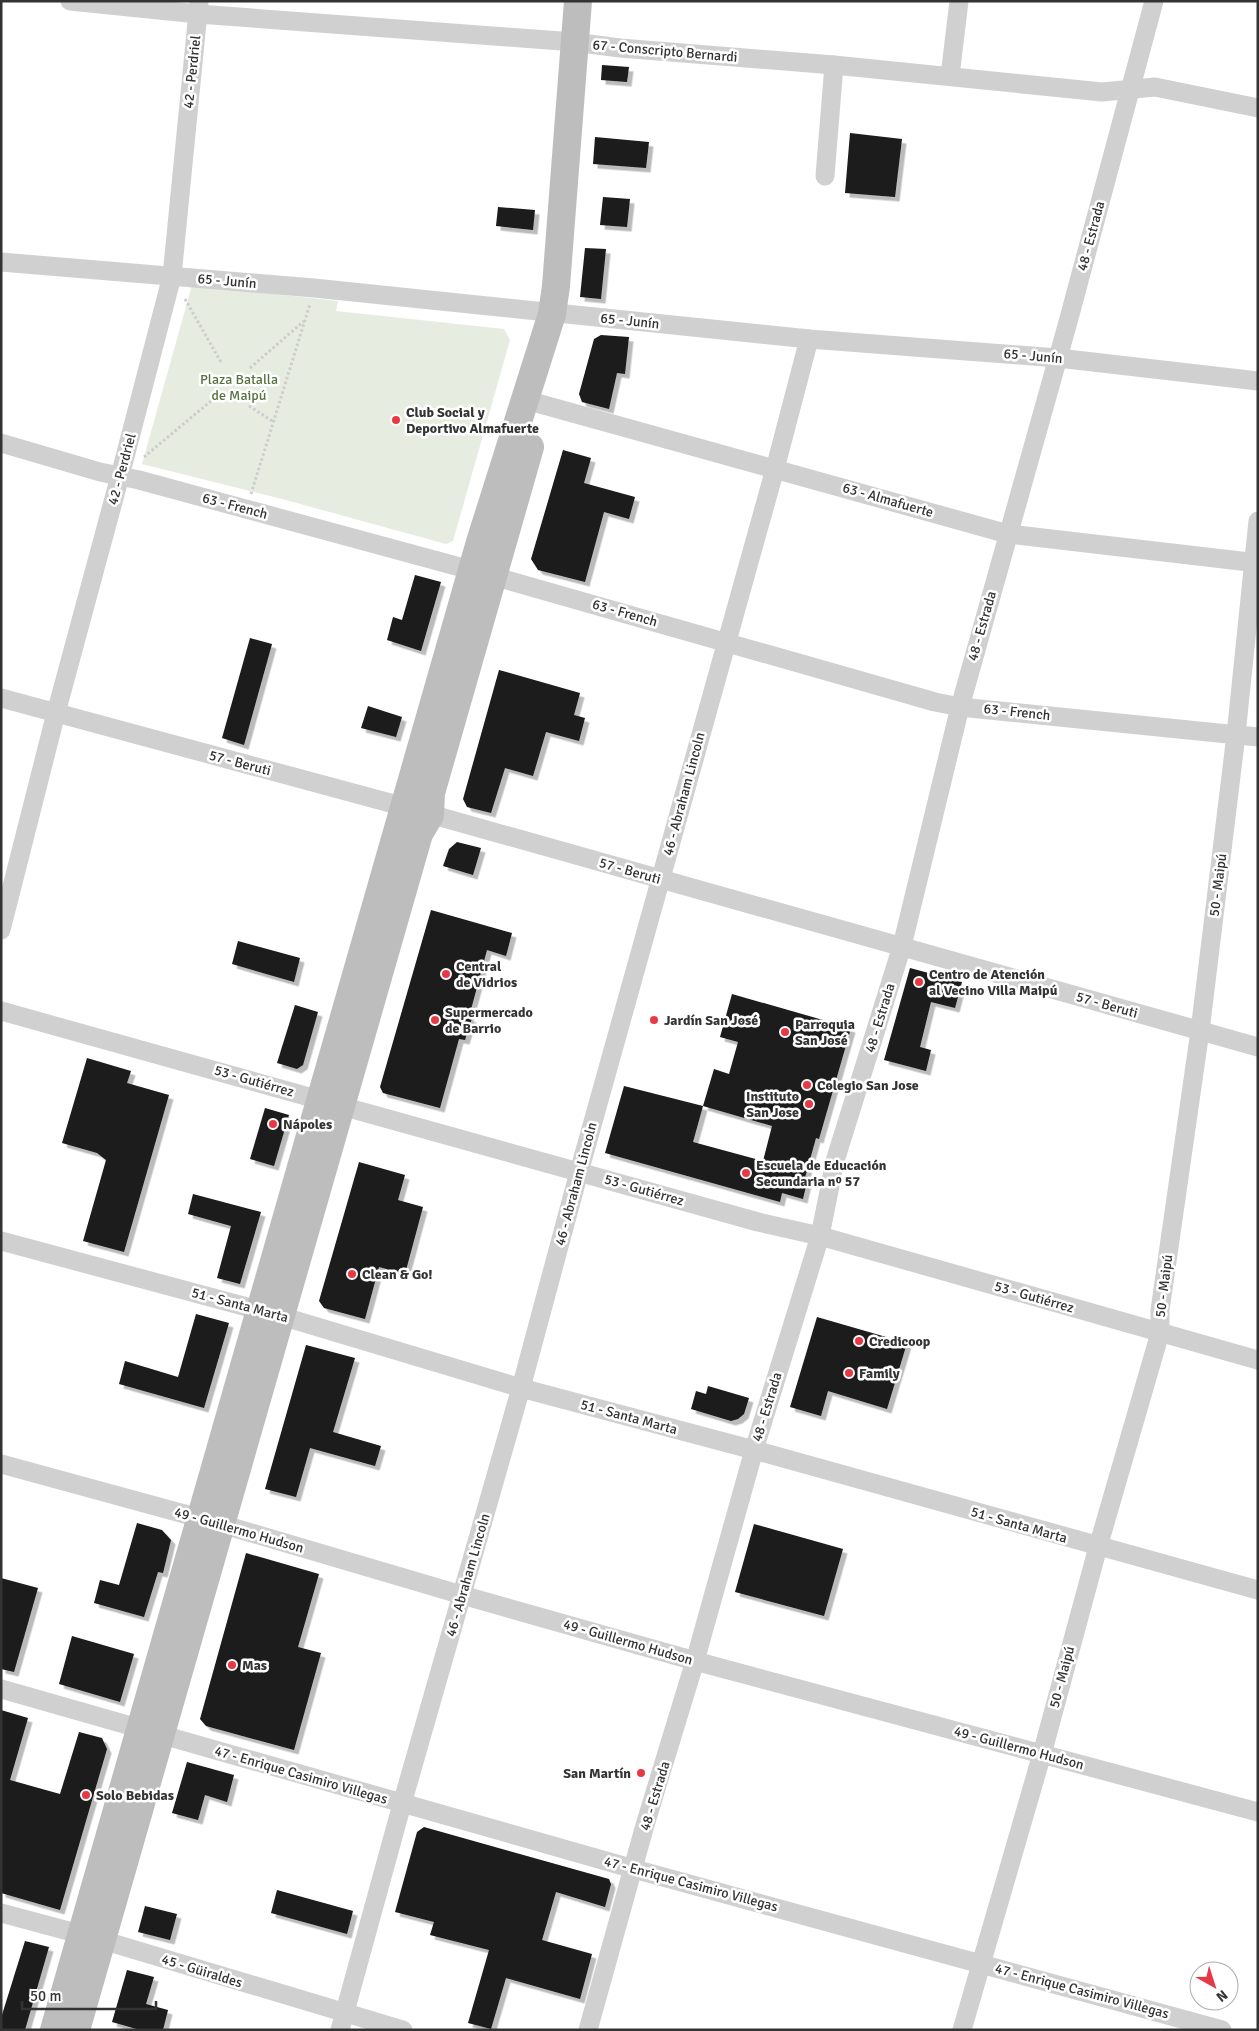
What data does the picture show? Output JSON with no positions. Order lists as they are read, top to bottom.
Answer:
{
  "streets": {
    "street": [
      "67 - Conscripto Bernardi",
      "42 - Perdriel",
      "48 - Estrada",
      "65 - Junín",
      "63 - Almafuerte",
      "63 - French",
      "57 - Beruti",
      "46 - Abraham Lincoln",
      "50 - Maipú",
      "53 - Gutiérrez",
      "51 - Santa Marta",
      "49 - Guillermo Hudson",
      "47 - Enrique Casimiro Villegas",
      "45 - Güiraldes"
    ]
  },
  "crossings": [
    ["67 - Conscripto Bernardi", "42 - Perdriel"],
    ["67 - Conscripto Bernardi", "48 - Estrada"],
    ["42 - Perdriel", "65 - Junín"],
    ["42 - Perdriel", "63 - French"],
    ["42 - Perdriel", "57 - Beruti"],
    ["48 - Estrada", "65 - Junín"],
    ["48 - Estrada", "63 - Almafuerte"],
    ["48 - Estrada", "63 - French"],
    ["48 - Estrada", "57 - Beruti"],
    ["48 - Estrada", "53 - Gutiérrez"],
    ["48 - Estrada", "51 - Santa Marta"],
    ["48 - Estrada", "49 - Guillermo Hudson"],
    ["48 - Estrada", "47 - Enrique Casimiro Villegas"],
    ["65 - Junín", "46 - Abraham Lincoln"],
    ["63 - Almafuerte", "46 - Abraham Lincoln"],
    ["63 - Almafuerte", "50 - Maipú"],
    ["63 - French", "46 - Abraham Lincoln"],
    ["63 - French", "50 - Maipú"],
    ["57 - Beruti", "46 - Abraham Lincoln"],
    ["57 - Beruti", "50 - Maipú"],
    ["46 - Abraham Lincoln", "53 - Gutiérrez"],
    ["46 - Abraham Lincoln", "51 - Santa Marta"],
    ["46 - Abraham Lincoln", "49 - Guillermo Hudson"],
    ["46 - Abraham Lincoln", "47 - Enrique Casimiro Villegas"],
    ["46 - Abraham Lincoln", "45 - Güiraldes"],
    ["50 - Maipú", "53 - Gutiérrez"],
    ["50 - Maipú", "51 - Santa Marta"],
    ["50 - Maipú", "49 - Guillermo Hudson"],
    ["50 - Maipú", "47 - Enrique Casimiro Villegas"]
  ],
  "parks": ["Plaza Batalla de Maipú"],
  "places": [
    "Club Social y Deportivo Almafuerte",
    "Central de Vidrios",
    "Centro de Atención al Vecino Villa Maipú",
    "Supermercado de Barrio",
    "Jardín San José",
    "Parroquia San José",
    "Colegio San Jose",
    "Instituto San Jose",
    "Nápoles",
    "Escuela de Educación Secundaria nº 57",
    "Clean & Go!",
    "Credicoop",
    "Family",
    "Mas",
    "San Martín",
    "Solo Bebidas"
  ],
  "scale_bar": "50 m",
  "north": "bottom right"
}
